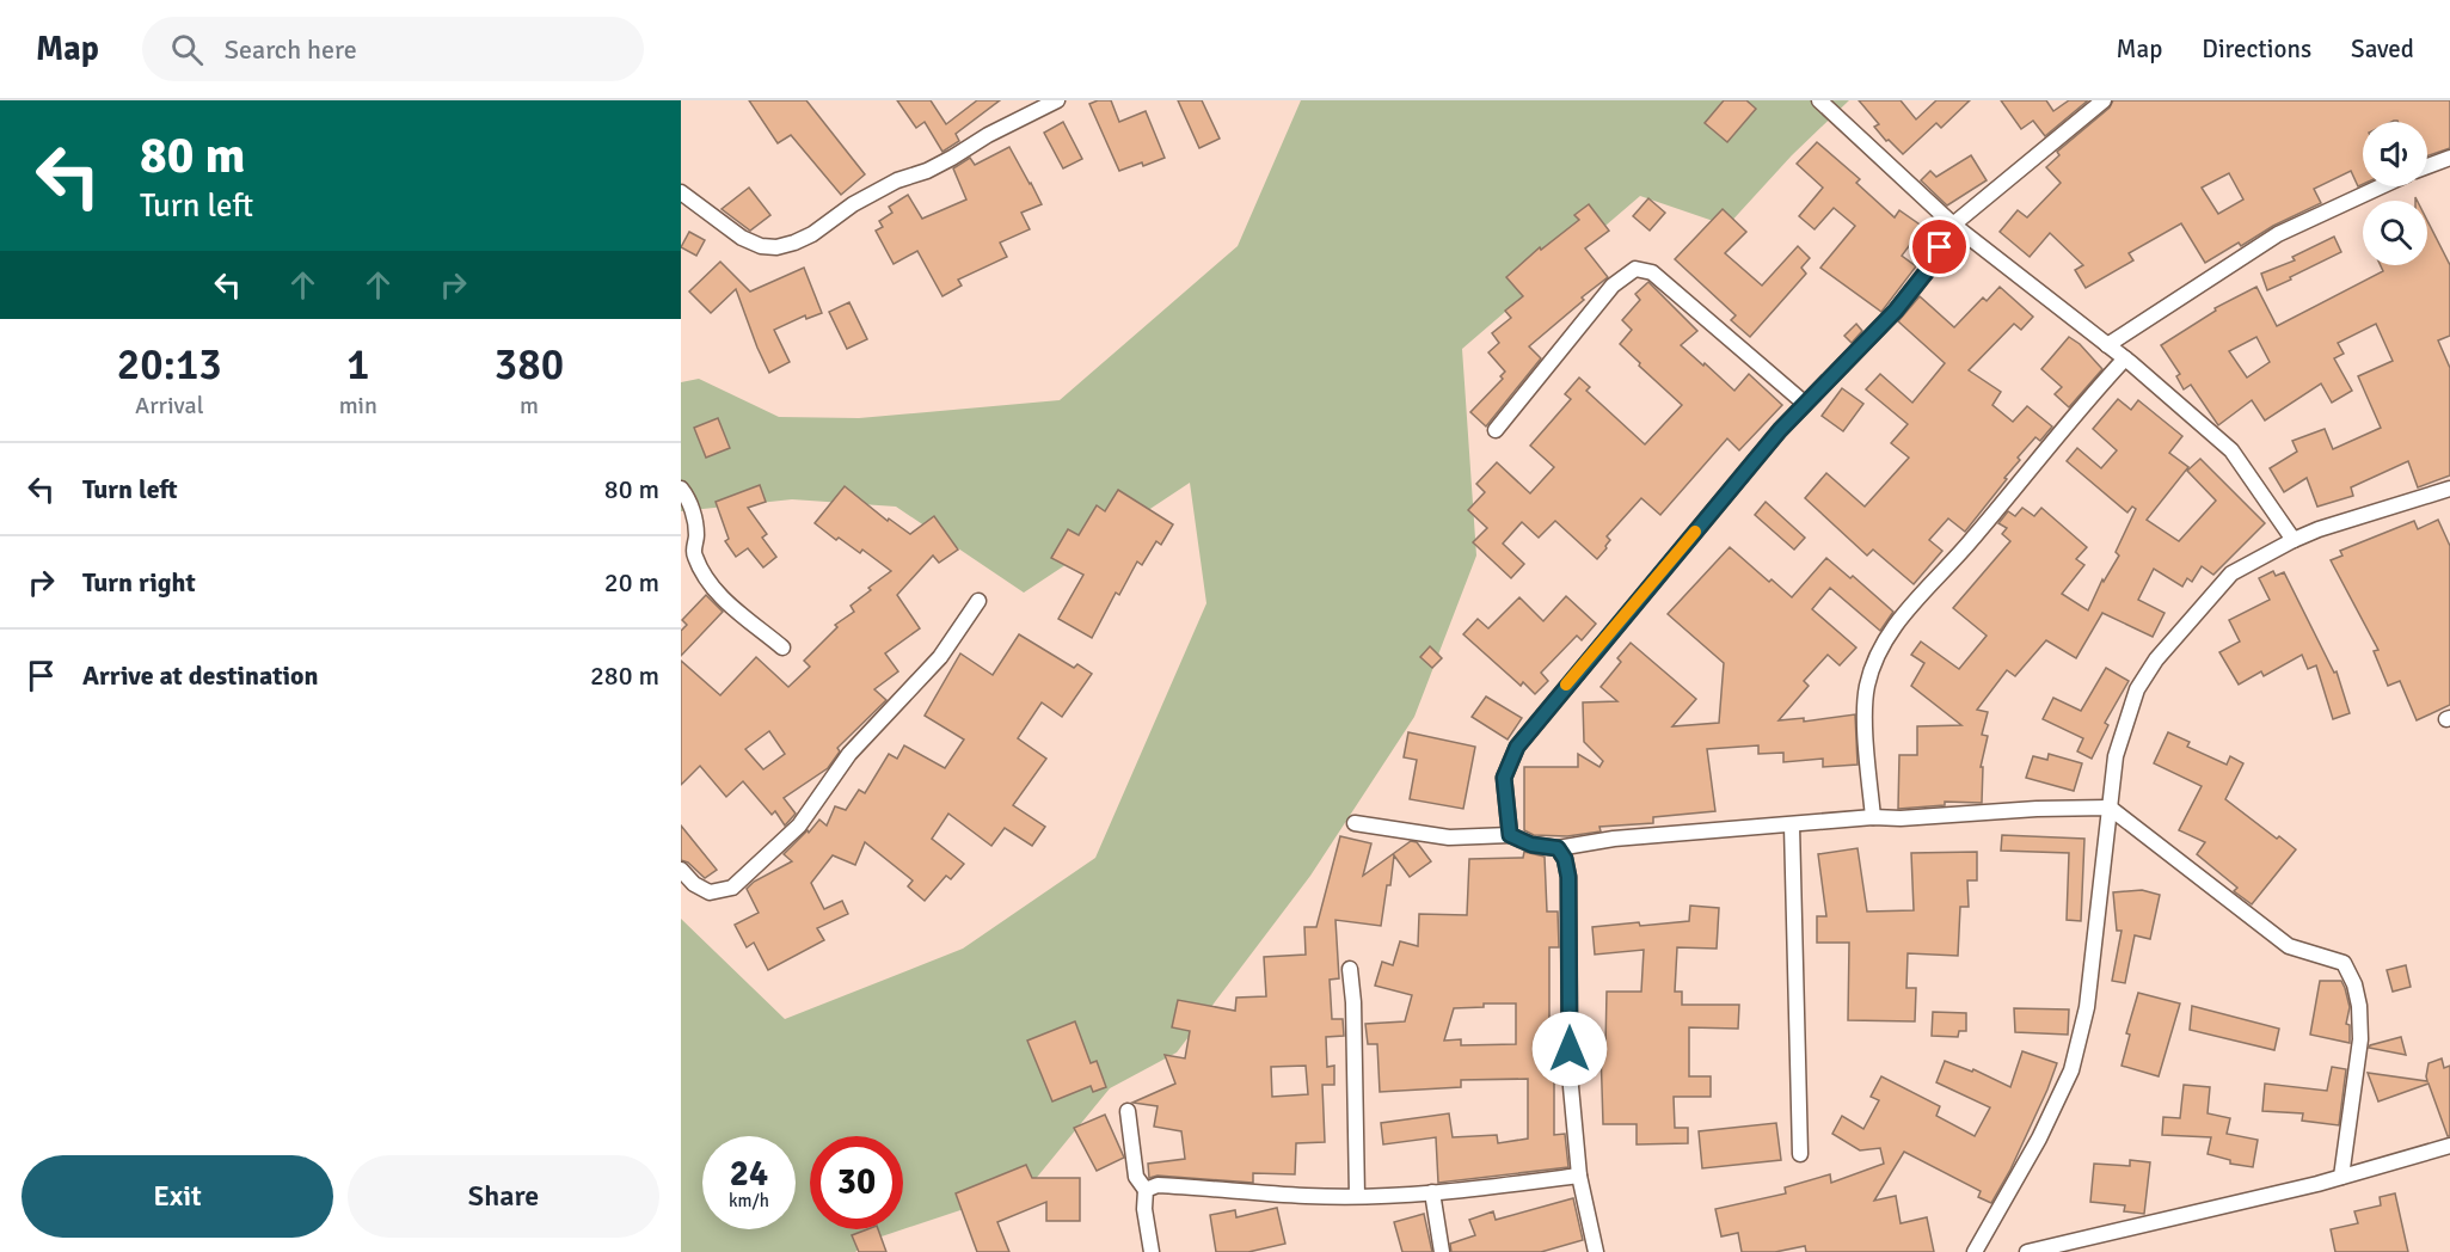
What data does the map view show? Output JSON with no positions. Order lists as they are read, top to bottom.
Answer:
{
  "page": {
    "header": "Map",
    "search": "Search here",
    "nav": ["Map", "Directions", "Saved"],
    "turn": ["80 m", "Turn left"],
    "eta": [
      "20:13",
      "Arrival",
      "1",
      "min",
      "380",
      "m"
    ],
    "list": [
      {
        "name": "Turn left",
        "value": "80 m"
      },
      {
        "name": "Turn right",
        "value": "20 m"
      },
      {
        "name": "Arrive at destination",
        "value": "280 m"
      }
    ],
    "speed": "24 km/h",
    "limit": "30",
    "buttons": ["Exit", "Share"]
  }
}
